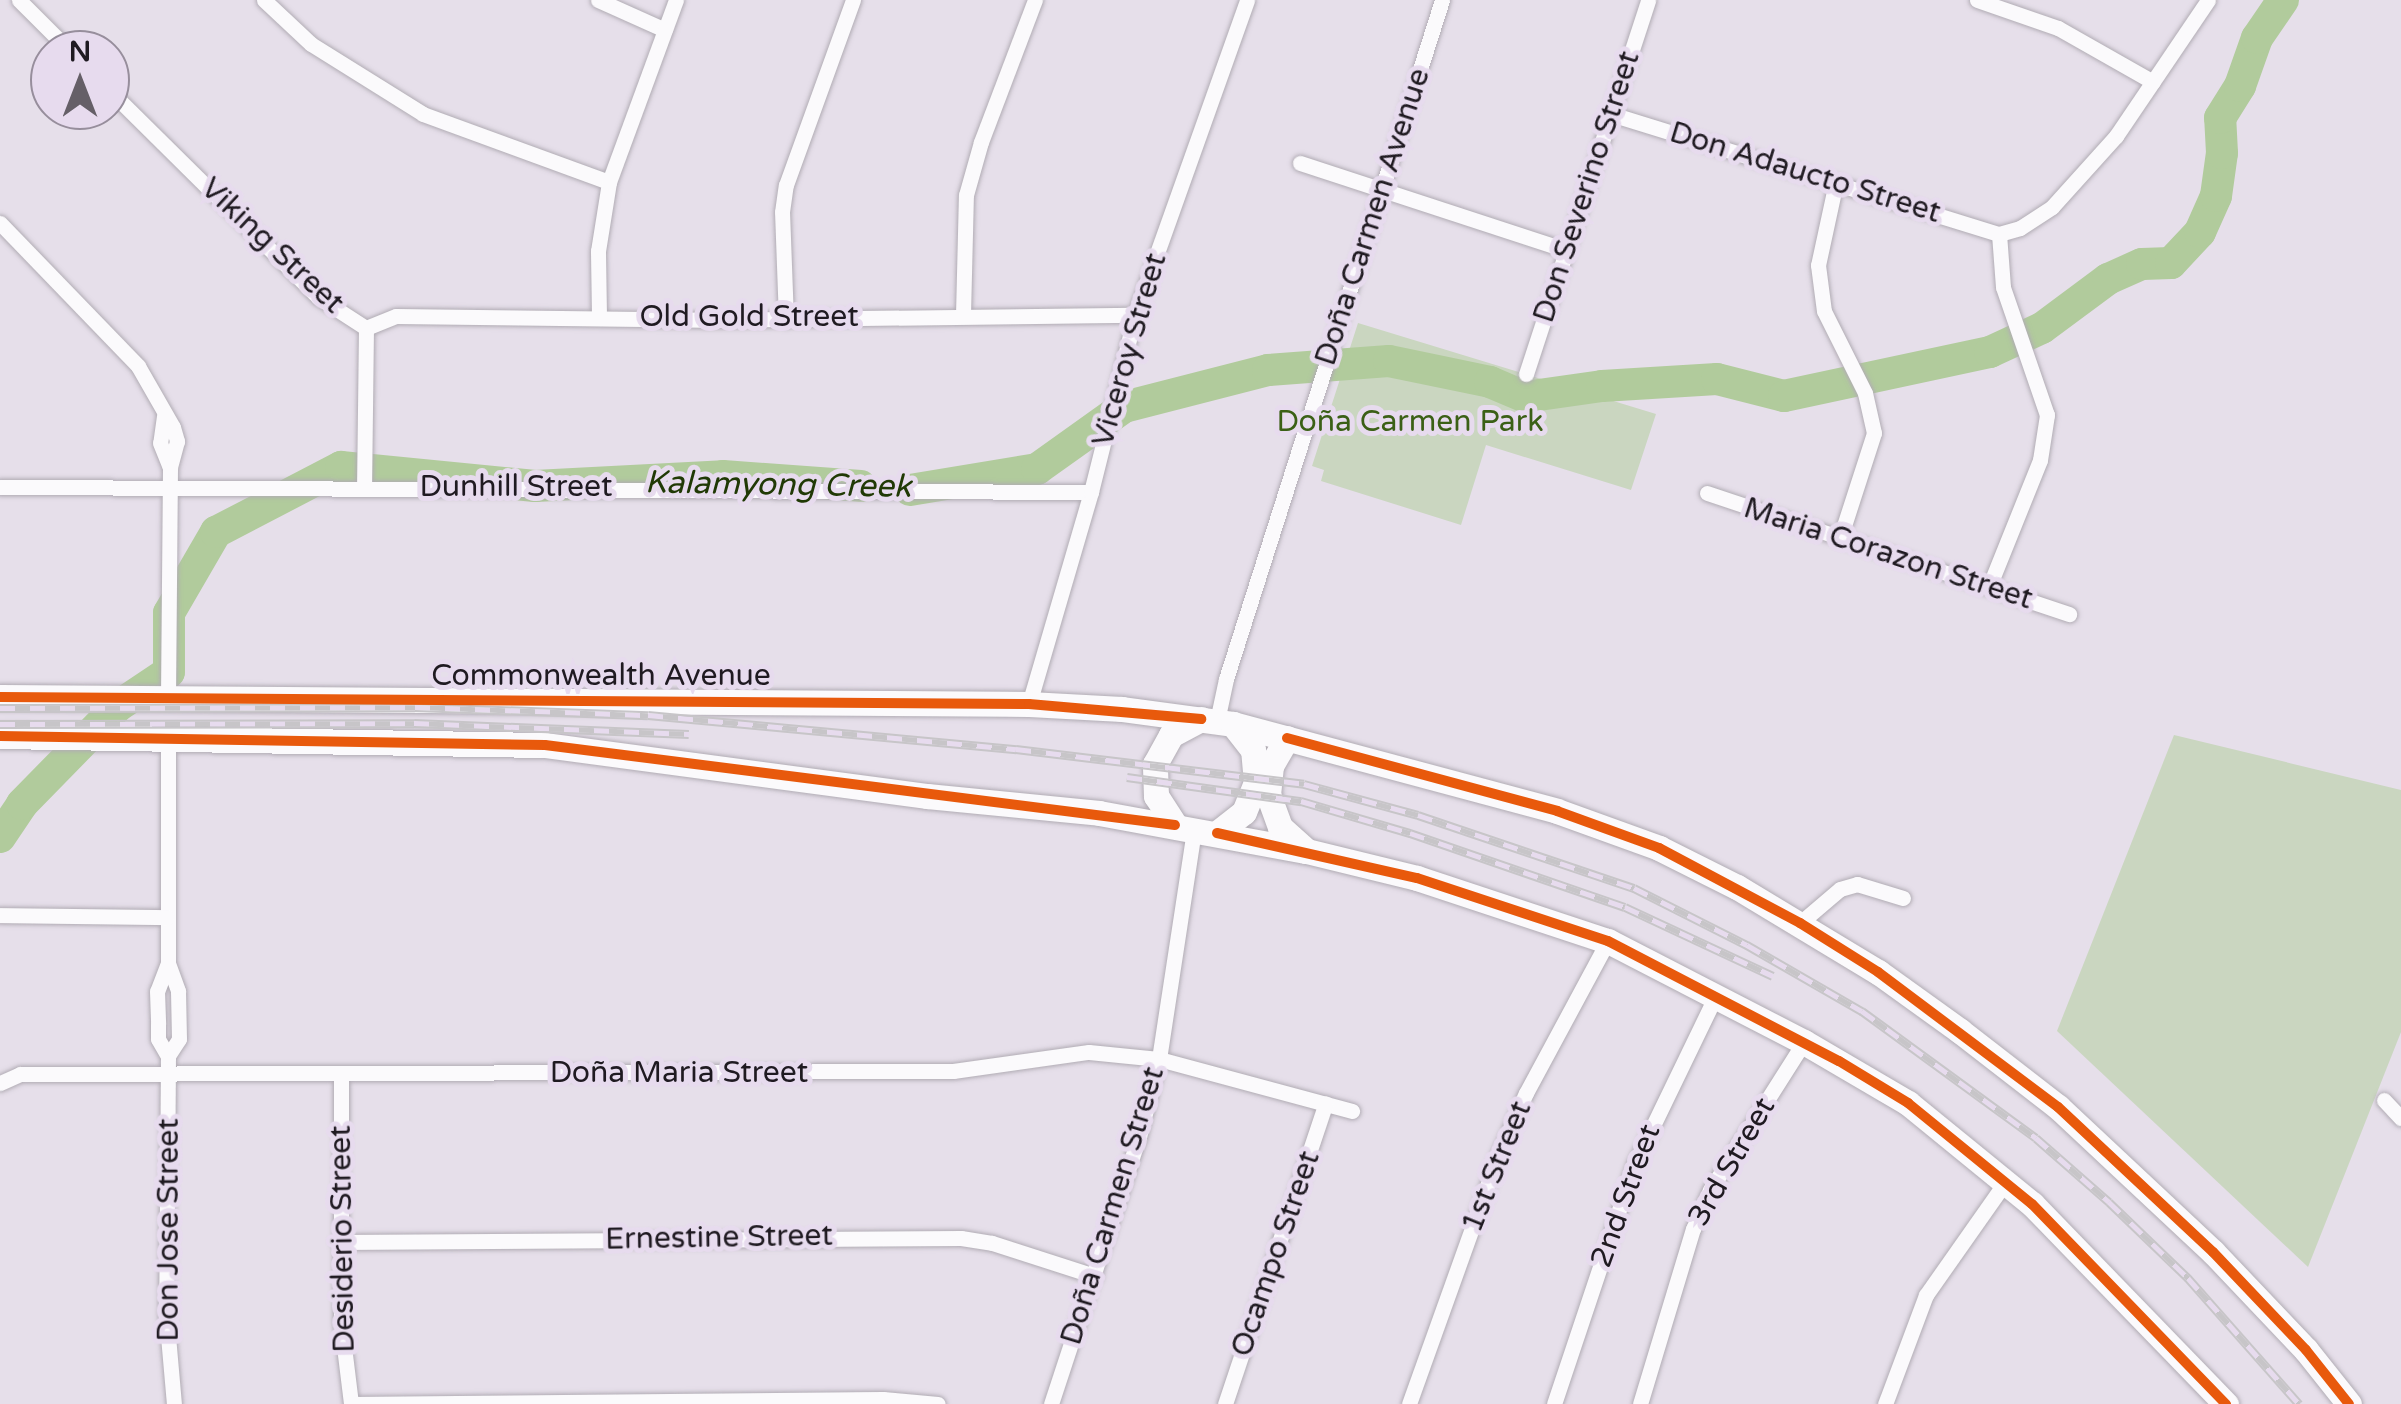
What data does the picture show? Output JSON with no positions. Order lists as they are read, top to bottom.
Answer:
{
  "streets": {
    "main road": ["Commonwealth Avenue"],
    "street": [
      "Don Adaucto Street",
      "Don Severino Street",
      "Doña Carmen Avenue",
      "Viking Street",
      "Old Gold Street",
      "Viceroy Street",
      "Dunhill Street",
      "Maria Corazon Street",
      "Doña Maria Street",
      "3rd Street",
      "1st Street",
      "2nd Street",
      "Doña Carmen Street",
      "Don Jose Street",
      "Ernestine Street",
      "Desiderio Street",
      "Ocampo Street"
    ]
  },
  "crossings": [
    ["Don Adaucto Street", "Don Severino Street"],
    ["Doña Carmen Avenue", "Commonwealth Avenue"],
    ["Doña Carmen Avenue", "Doña Carmen Street"],
    ["Viking Street", "Old Gold Street"],
    ["Viking Street", "Dunhill Street"],
    ["Old Gold Street", "Viceroy Street"],
    ["Viceroy Street", "Dunhill Street"],
    ["Viceroy Street", "Commonwealth Avenue"],
    ["Commonwealth Avenue", "Doña Carmen Street"],
    ["Doña Maria Street", "Doña Carmen Street"],
    ["Doña Maria Street", "Don Jose Street"],
    ["Doña Maria Street", "Desiderio Street"],
    ["Doña Maria Street", "Ocampo Street"],
    ["Doña Carmen Street", "Ernestine Street"],
    ["Ernestine Street", "Desiderio Street"]
  ],
  "water": ["Kalamyong Creek"],
  "parks": ["Doña Carmen Park"],
  "north": "top"
}
